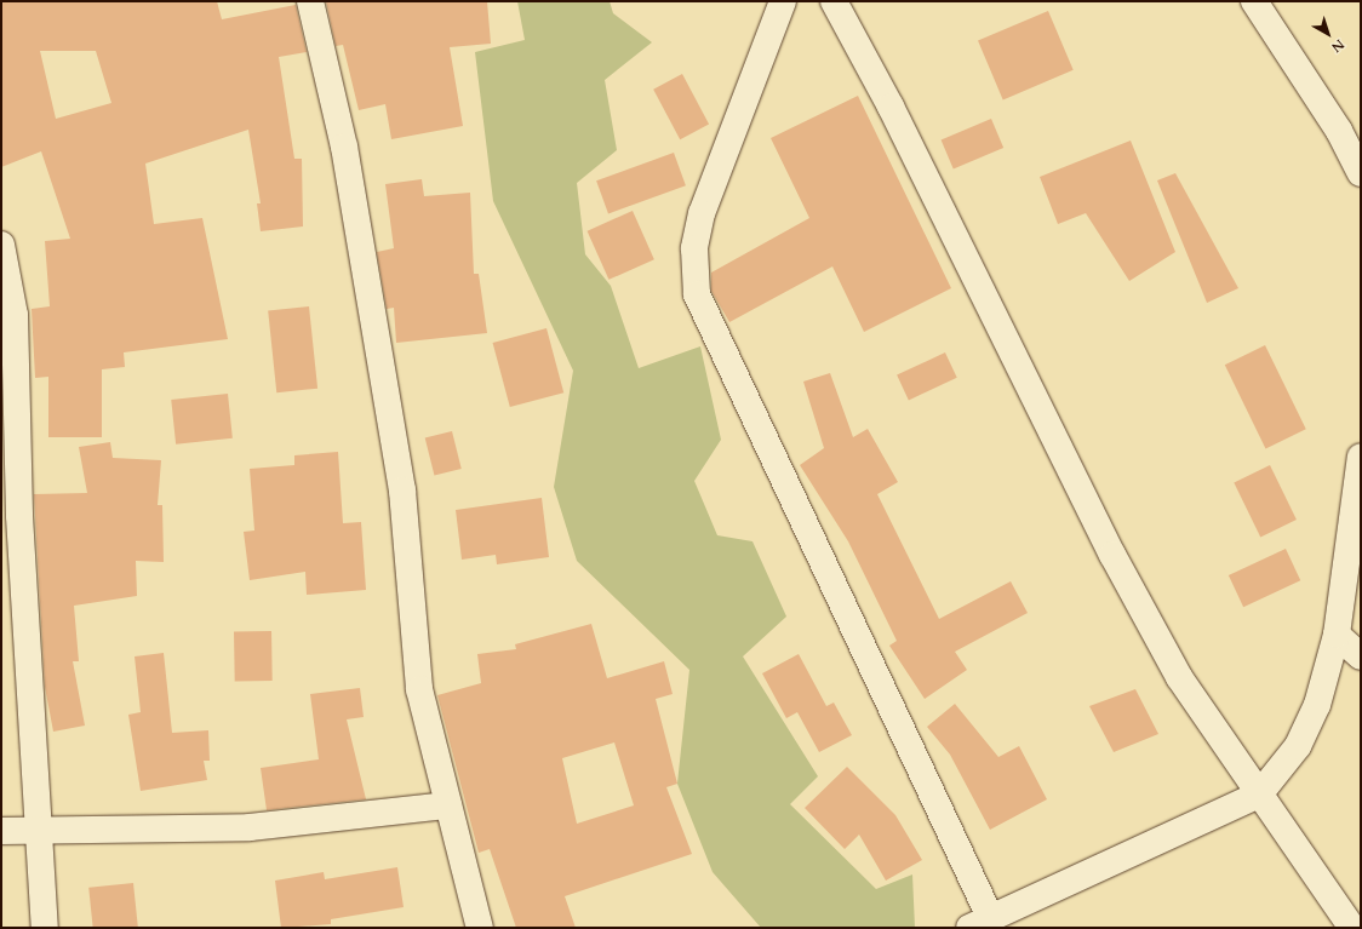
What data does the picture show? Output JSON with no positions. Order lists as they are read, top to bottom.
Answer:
{
  "north": "bottom right"
}
